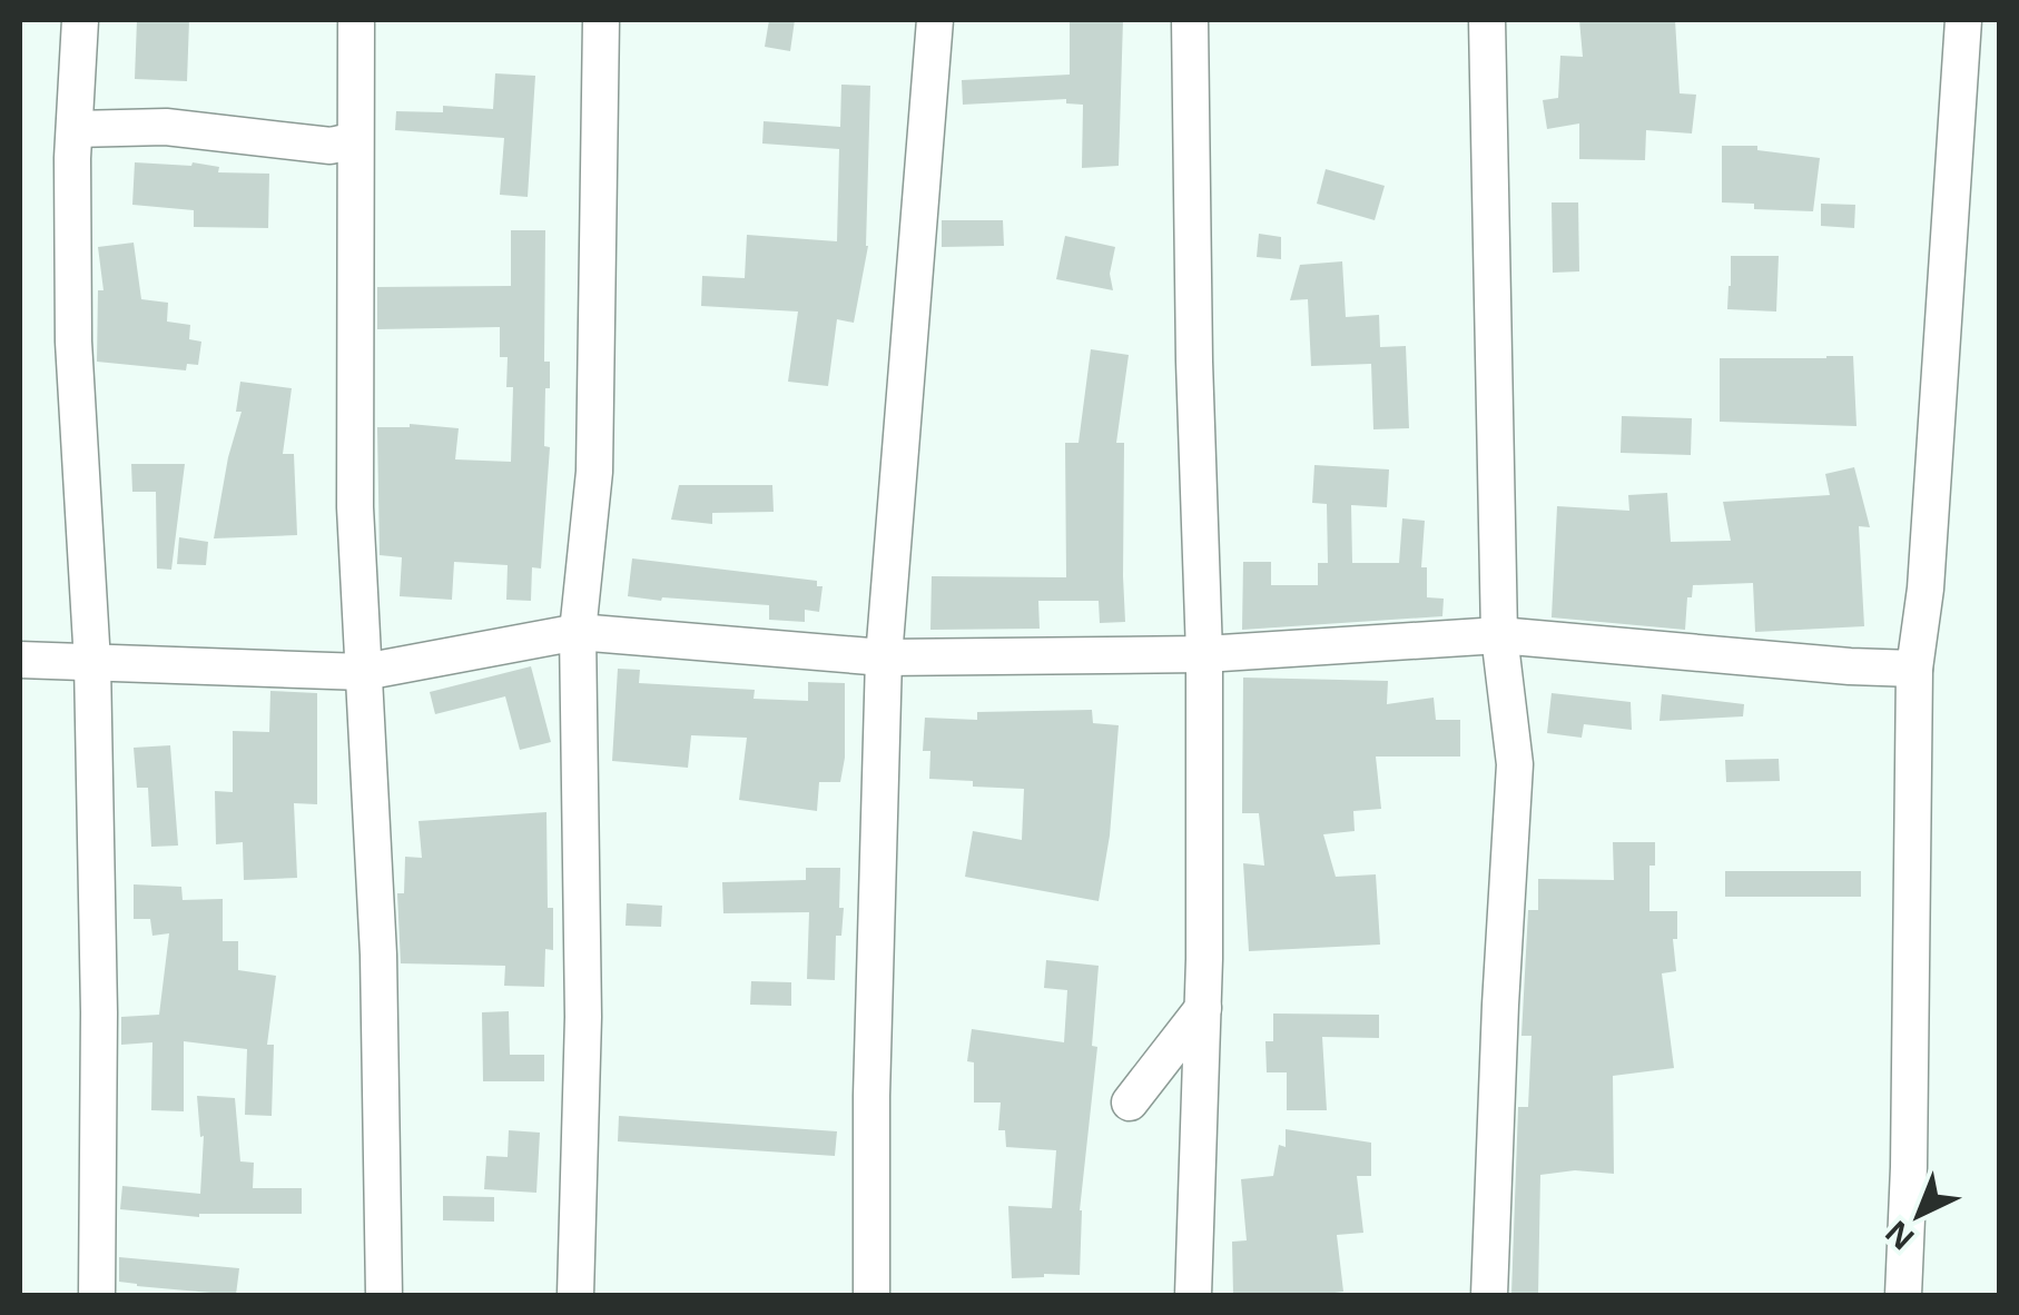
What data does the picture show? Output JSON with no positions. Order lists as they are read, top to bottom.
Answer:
{
  "north": "bottom left"
}
